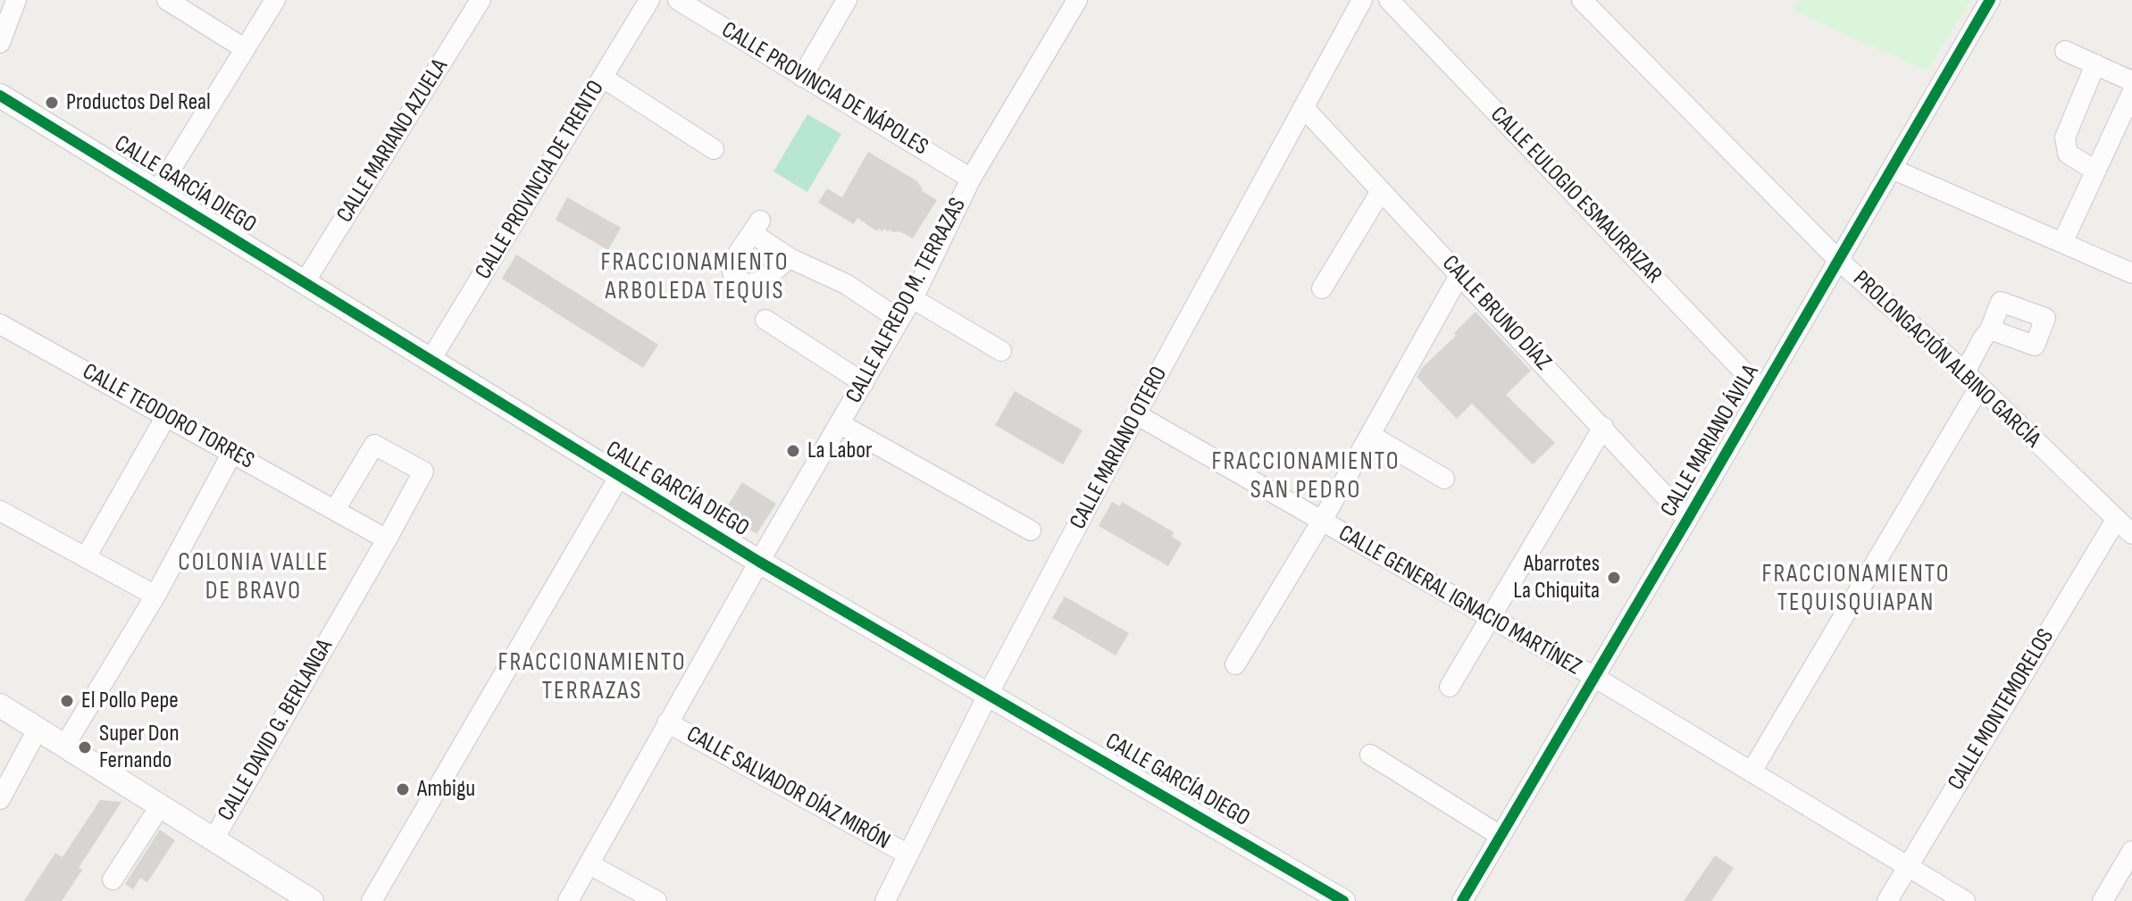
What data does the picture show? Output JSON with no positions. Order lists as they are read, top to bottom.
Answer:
{
  "streets": {
    "street": [
      "CALLE PROVINCIA DE NÁPOLES",
      "CALLE MARIANO AZUELA",
      "CALLE PROVINCIA DE TRENTO",
      "CALLE GARCÍA DIEGO",
      "CALLE EULOGIO ESMAURRIZAR",
      "CALLE ALFREDO M. TERRAZAS",
      "CALLE BRUNO DÍAZ",
      "PROLONGACIÓN ALBINO GARCÍA",
      "CALLE TEODORO TORRES",
      "CALLE MARIANO ÁVILA",
      "CALLE MARIANO OTERO",
      "CALLE GENERAL IGNACIO MARTÍNEZ",
      "CALLE MONTEMORELOS",
      "CALLE DAVID G. BERLANGA",
      "CALLE SALVADOR DÍAZ MIRÓN"
    ]
  },
  "crossings": [
    ["CALLE PROVINCIA DE NÁPOLES", "CALLE ALFREDO M. TERRAZAS"],
    ["CALLE MARIANO AZUELA", "CALLE GARCÍA DIEGO"],
    ["CALLE PROVINCIA DE TRENTO", "CALLE GARCÍA DIEGO"],
    ["CALLE GARCÍA DIEGO", "CALLE ALFREDO M. TERRAZAS"],
    ["CALLE GARCÍA DIEGO", "CALLE MARIANO OTERO"],
    ["CALLE EULOGIO ESMAURRIZAR", "CALLE MARIANO ÁVILA"],
    ["CALLE ALFREDO M. TERRAZAS", "CALLE SALVADOR DÍAZ MIRÓN"],
    ["CALLE BRUNO DÍAZ", "CALLE MARIANO ÁVILA"],
    ["CALLE BRUNO DÍAZ", "CALLE MARIANO OTERO"],
    ["PROLONGACIÓN ALBINO GARCÍA", "CALLE MARIANO ÁVILA"],
    ["PROLONGACIÓN ALBINO GARCÍA", "CALLE MONTEMORELOS"],
    ["CALLE TEODORO TORRES", "CALLE DAVID G. BERLANGA"],
    ["CALLE MARIANO ÁVILA", "CALLE GENERAL IGNACIO MARTÍNEZ"],
    ["CALLE MARIANO OTERO", "CALLE GENERAL IGNACIO MARTÍNEZ"],
    ["CALLE MARIANO OTERO", "CALLE SALVADOR DÍAZ MIRÓN"],
    ["CALLE GENERAL IGNACIO MARTÍNEZ", "CALLE MONTEMORELOS"]
  ],
  "districts": [
    "FRACCIONAMIENTO ARBOLEDA TEQUIS",
    "FRACCIONAMIENTO SAN PEDRO",
    "COLONIA VALLE DE BRAVO",
    "FRACCIONAMIENTO TEQUISQUIAPAN",
    "FRACCIONAMIENTO TERRAZAS"
  ],
  "places": [
    "Productos Del Real",
    "La Labor",
    "Abarrotes La Chiquita",
    "El Pollo Pepe",
    "Super Don Fernando",
    "Ambigu"
  ]
}
